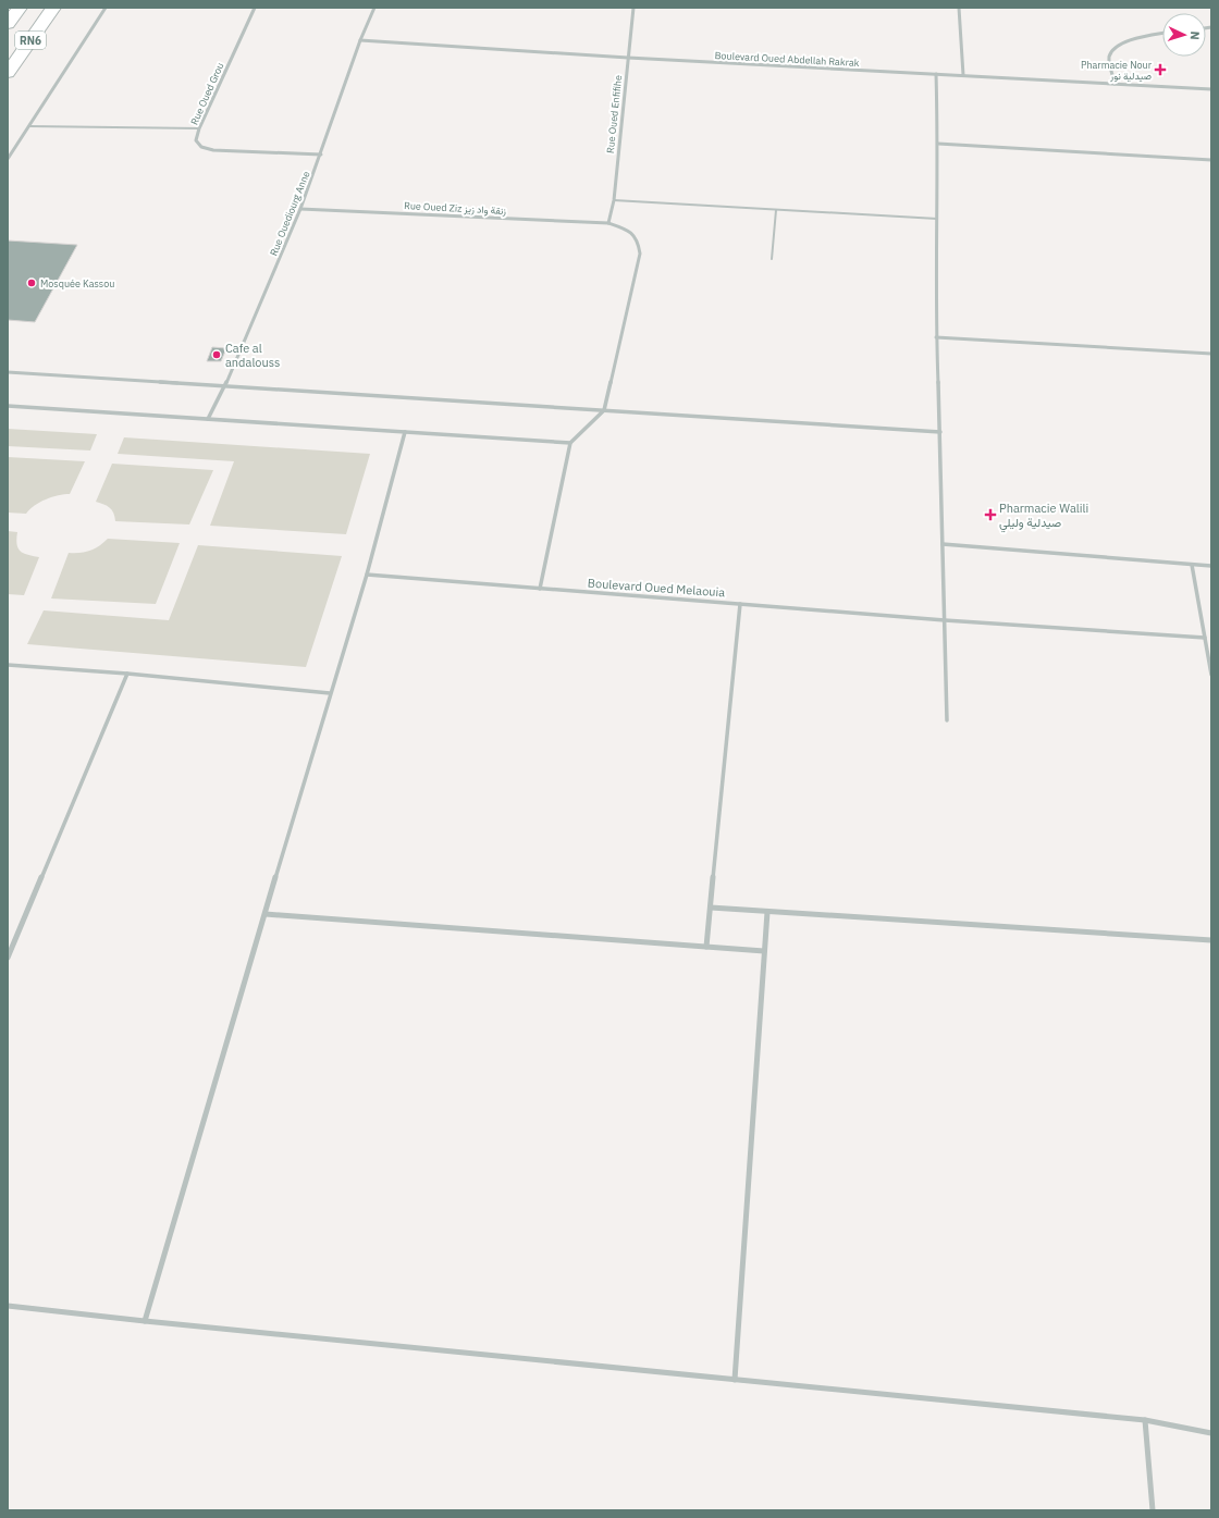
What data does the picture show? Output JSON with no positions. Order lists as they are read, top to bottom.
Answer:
{
  "streets": {
    "main road": ["RN6"],
    "street": [
      "Boulevard Oued Abdellah Rakrak",
      "Rue Oued Grou",
      "Rue Oued Enfifihe",
      "Rue Oued Ziz زنقة واد زيز",
      "Rue Ouediourg Anne",
      "Boulevard Oued Melaouia"
    ]
  },
  "crossings": [
    ["Boulevard Oued Abdellah Rakrak", "Rue Oued Enfifihe"],
    ["Boulevard Oued Abdellah Rakrak", "Rue Ouediourg Anne"],
    ["Rue Oued Grou", "Rue Ouediourg Anne"],
    ["Rue Oued Enfifihe", "Rue Oued Ziz زنقة واد زيز"],
    ["Rue Oued Ziz زنقة واد زيز", "Rue Ouediourg Anne"]
  ],
  "places": {
    "health": ["Pharmacie Nour صيدلية نور", "Pharmacie Walili صيدلية وليلي"],
    "other": ["Mosquée Kassou", "Cafe al andalouss"]
  },
  "north": "right"
}
